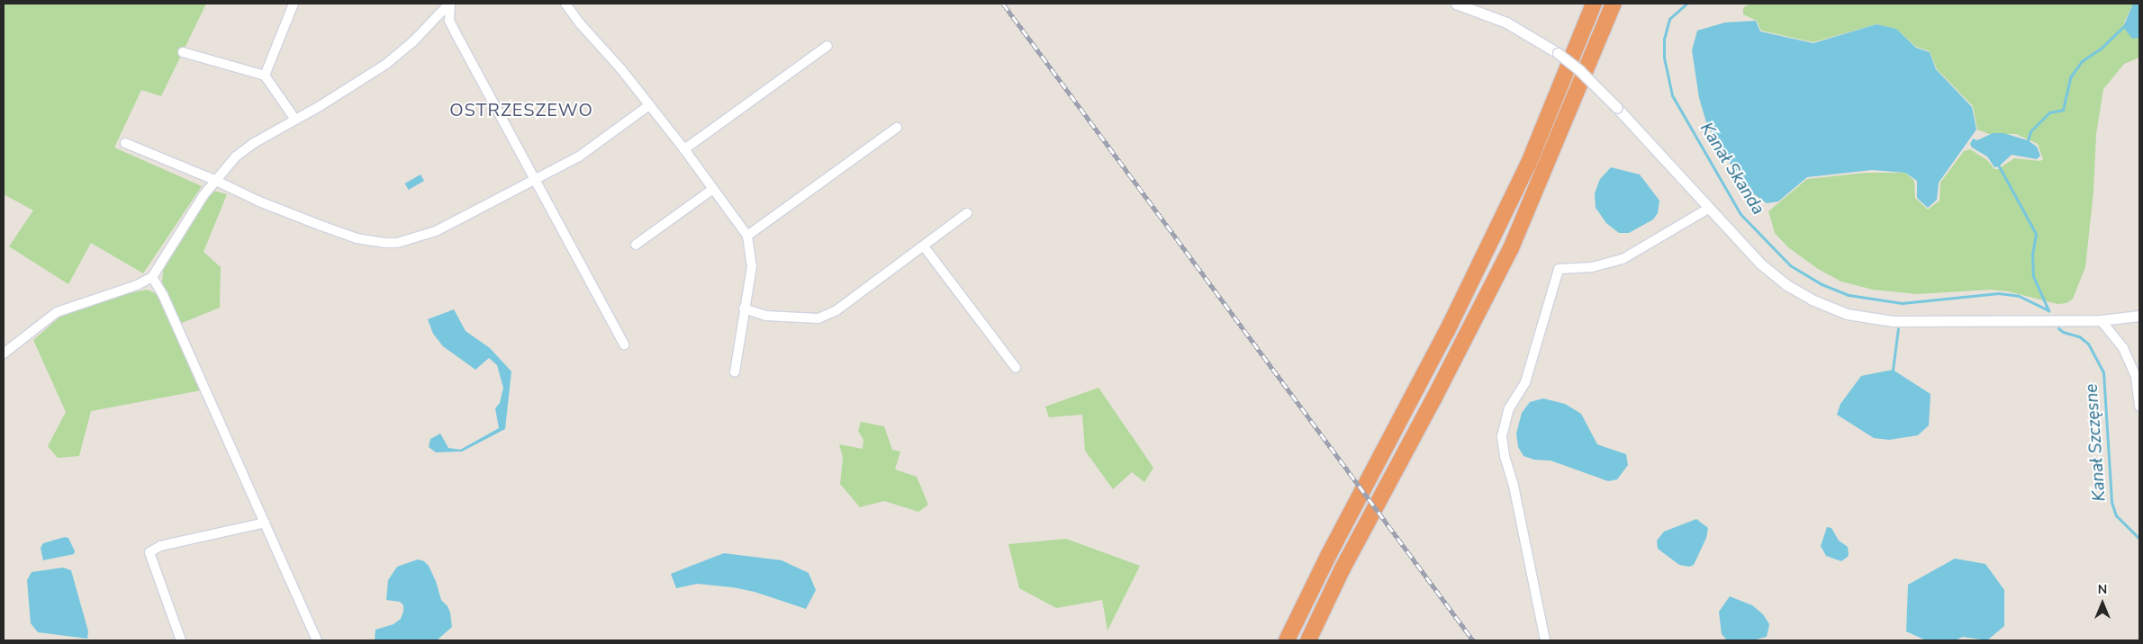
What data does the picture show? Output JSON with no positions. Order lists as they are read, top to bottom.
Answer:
{
  "districts": ["OSTRZESZEWO"],
  "water": ["Kanał Skanda", "Kanał Szczęsne"],
  "north": "top"
}
